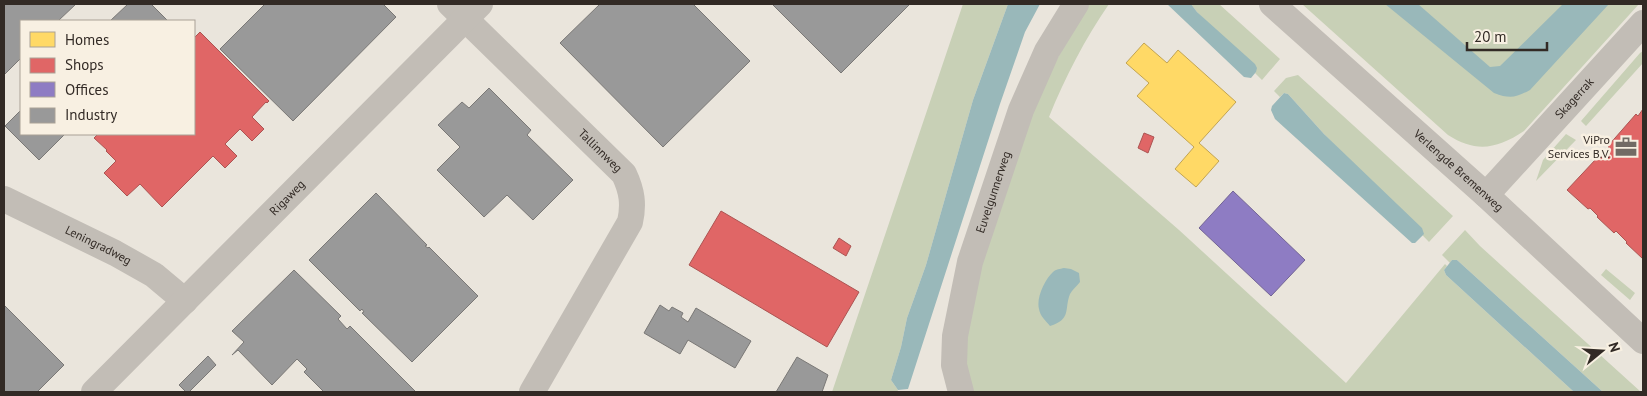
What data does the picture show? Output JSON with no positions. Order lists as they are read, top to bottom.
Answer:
{
  "streets": {
    "street": [
      "Skagerrak",
      "Tallinnweg",
      "Verlengde Bremenweg",
      "Euvelgunnerweg",
      "Rigaweg",
      "Leningradweg"
    ]
  },
  "crossings": [
    ["Skagerrak", "Verlengde Bremenweg"],
    ["Tallinnweg", "Rigaweg"],
    ["Rigaweg", "Leningradweg"]
  ],
  "places": {
    "office": ["ViPro Services B.V."]
  },
  "legend": [
    "Homes",
    "Shops",
    "Offices",
    "Industry"
  ],
  "scale_bar": "20 m",
  "north": "right"
}
